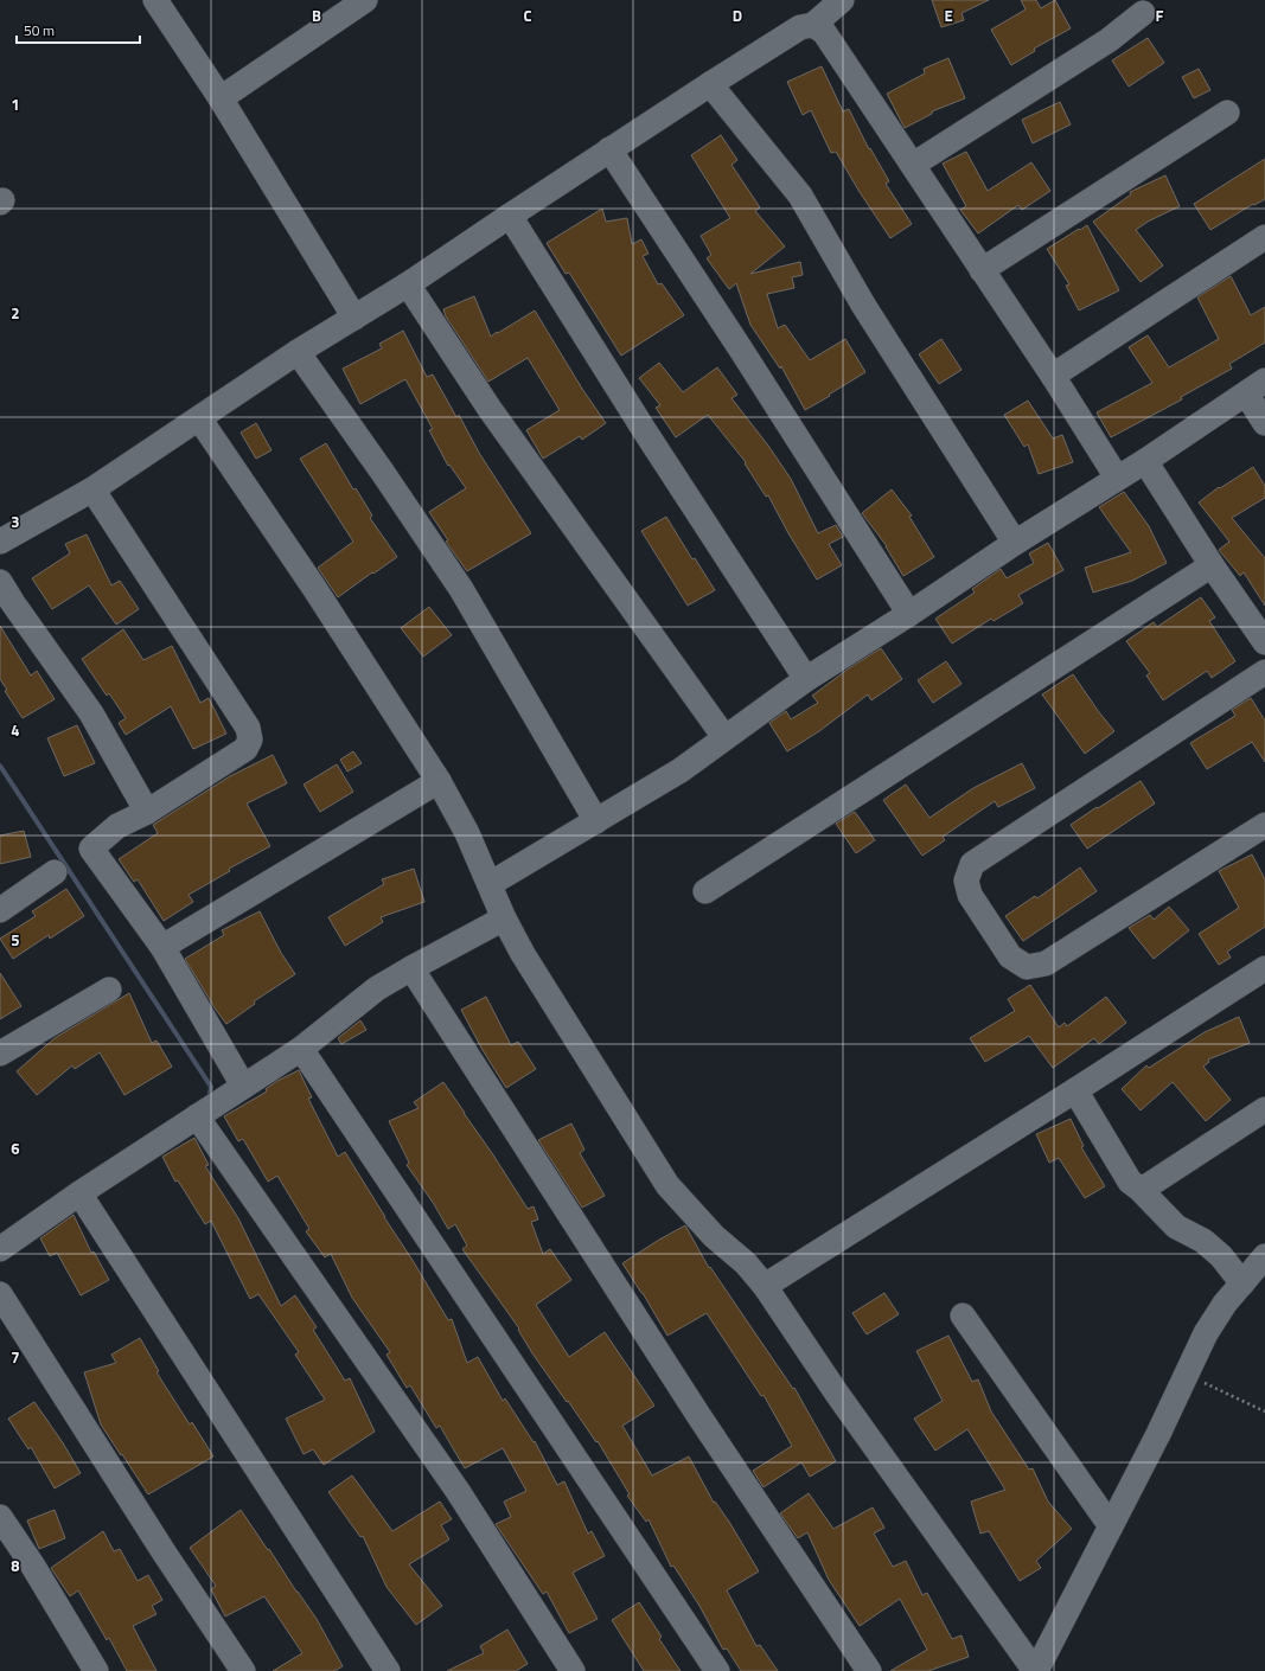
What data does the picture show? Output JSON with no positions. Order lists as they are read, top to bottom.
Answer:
{
  "scale_bar": "50 m",
  "grid": {
    "columns": [
      "B",
      "C",
      "D",
      "E",
      "F"
    ],
    "rows": [
      "1",
      "2",
      "3",
      "4",
      "5",
      "6",
      "7",
      "8"
    ]
  }
}
